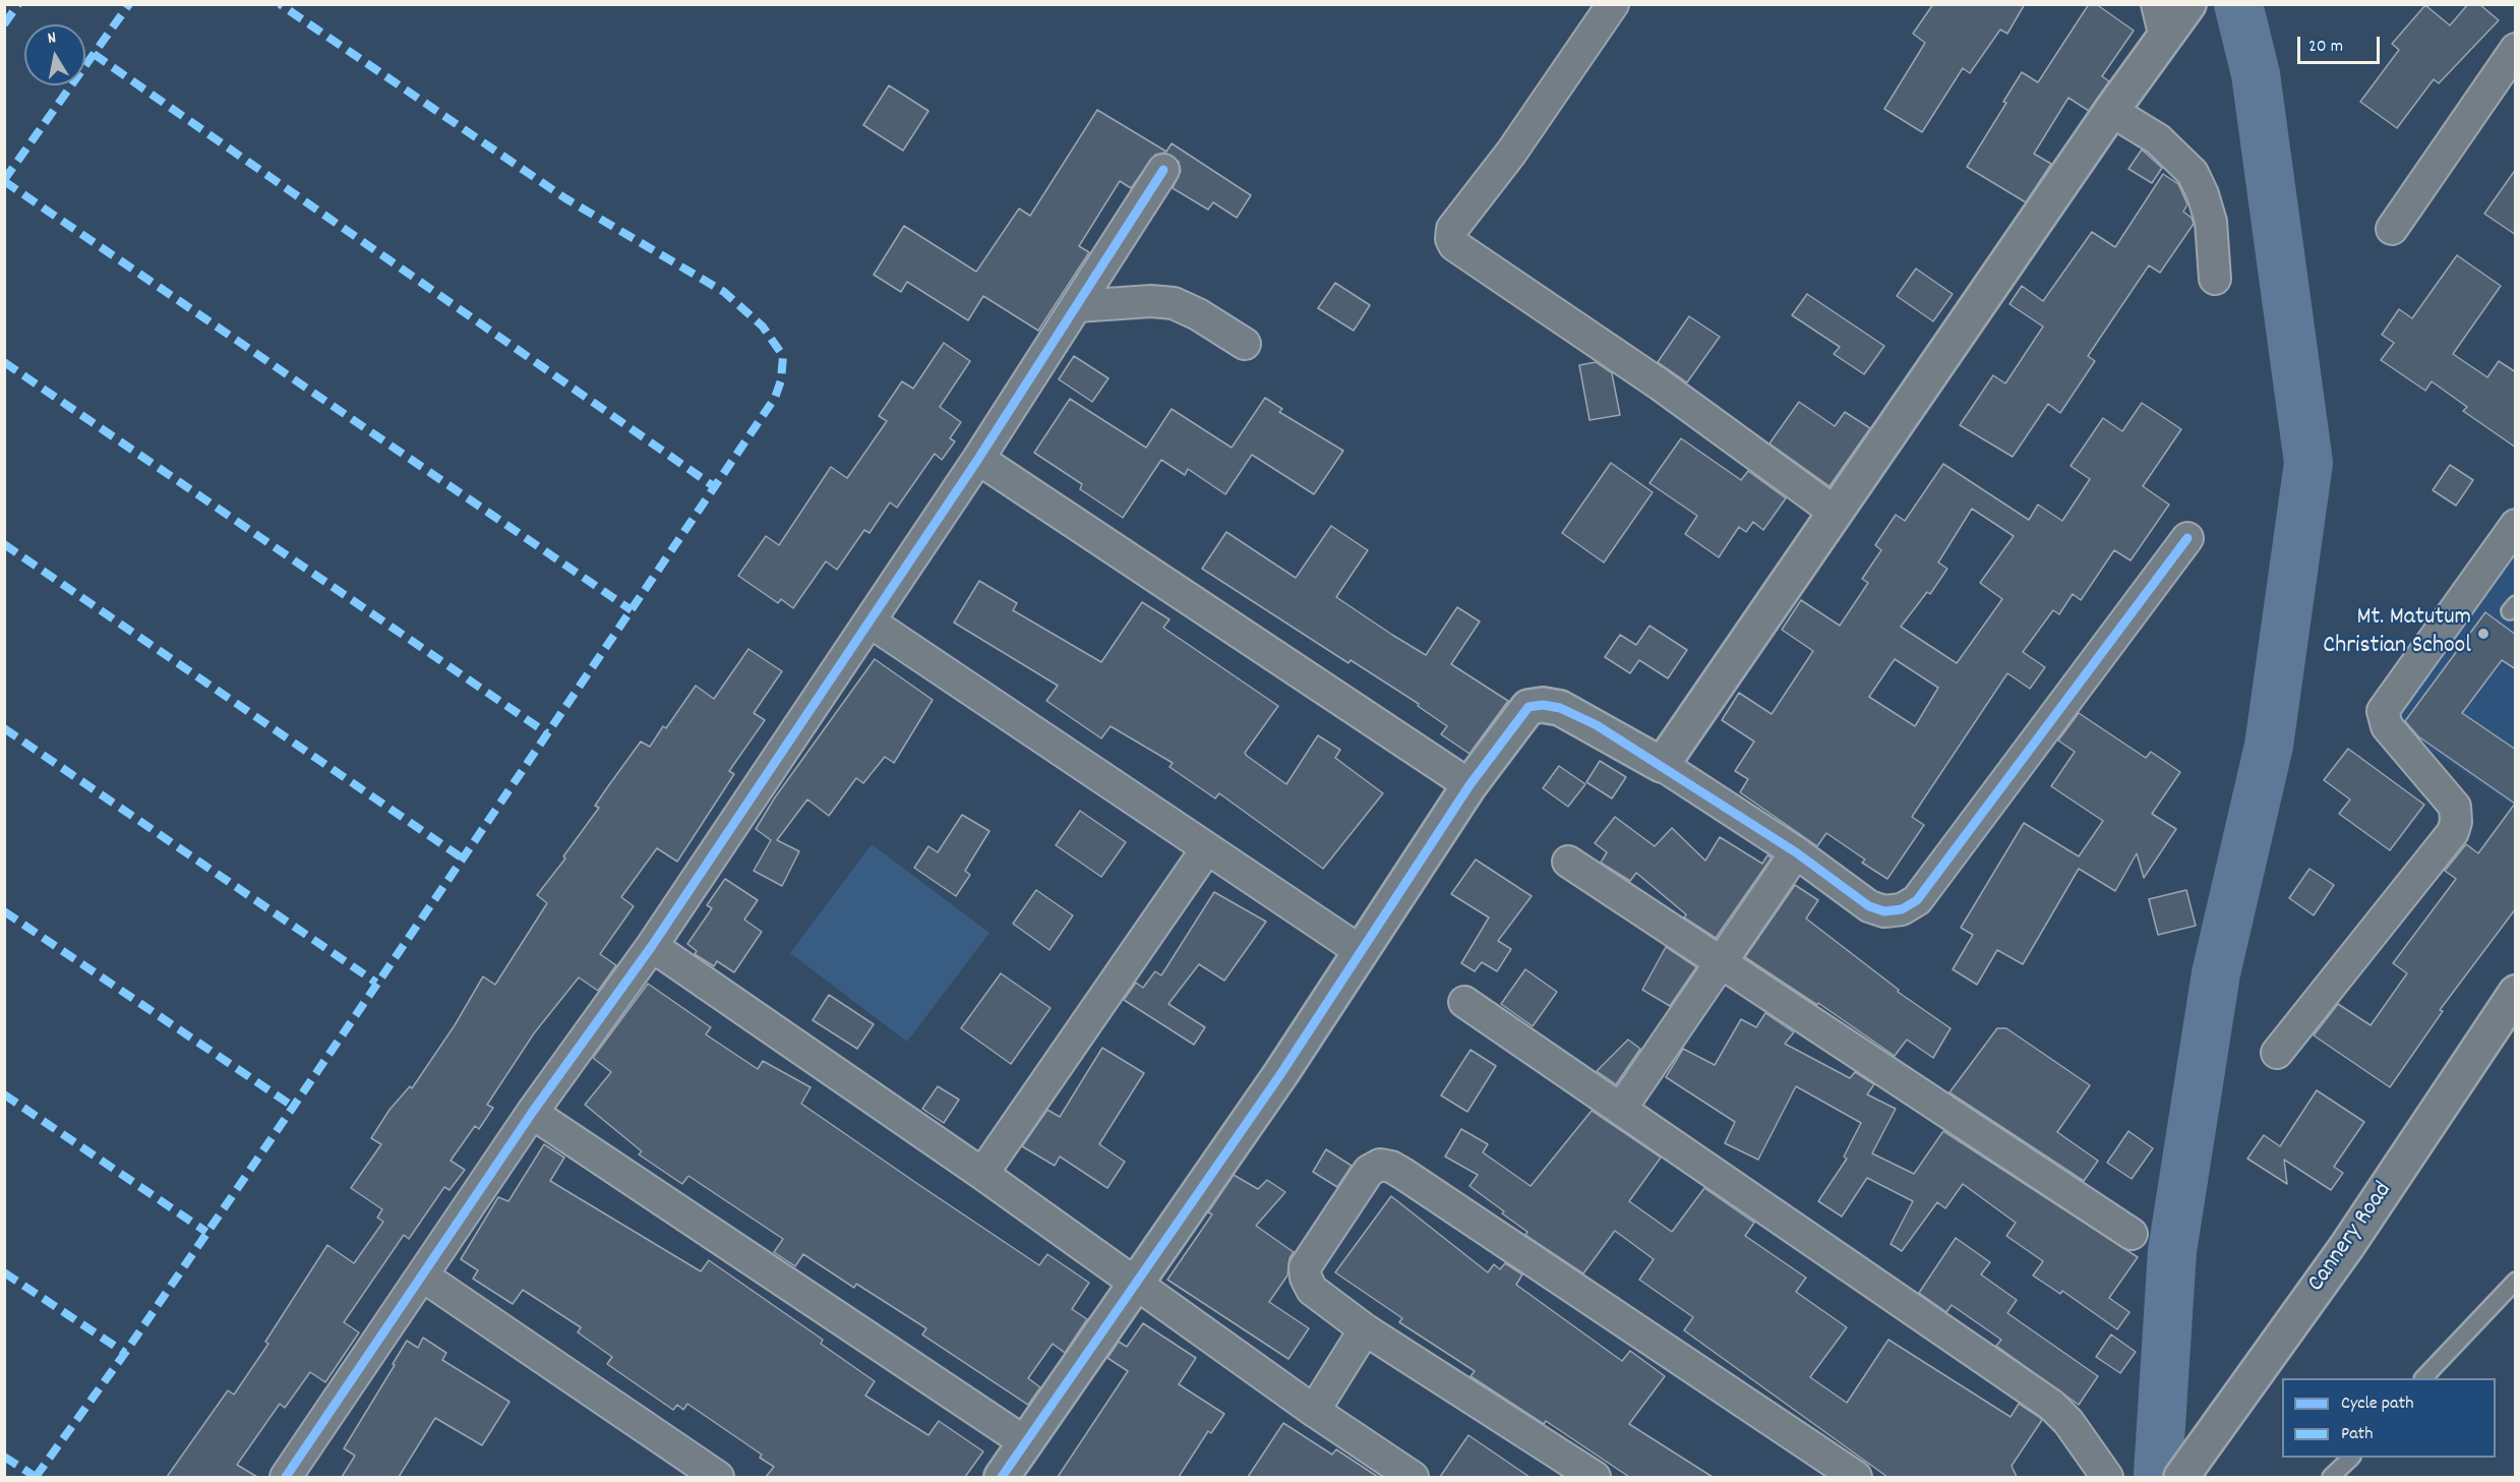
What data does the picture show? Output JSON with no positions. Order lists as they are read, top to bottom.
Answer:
{
  "streets": {
    "street": ["Cannery Road"]
  },
  "places": ["Mt. Matutum Christian School"],
  "legend": ["Cycle path", "Path"],
  "scale_bar": "20 m",
  "north": "top"
}
